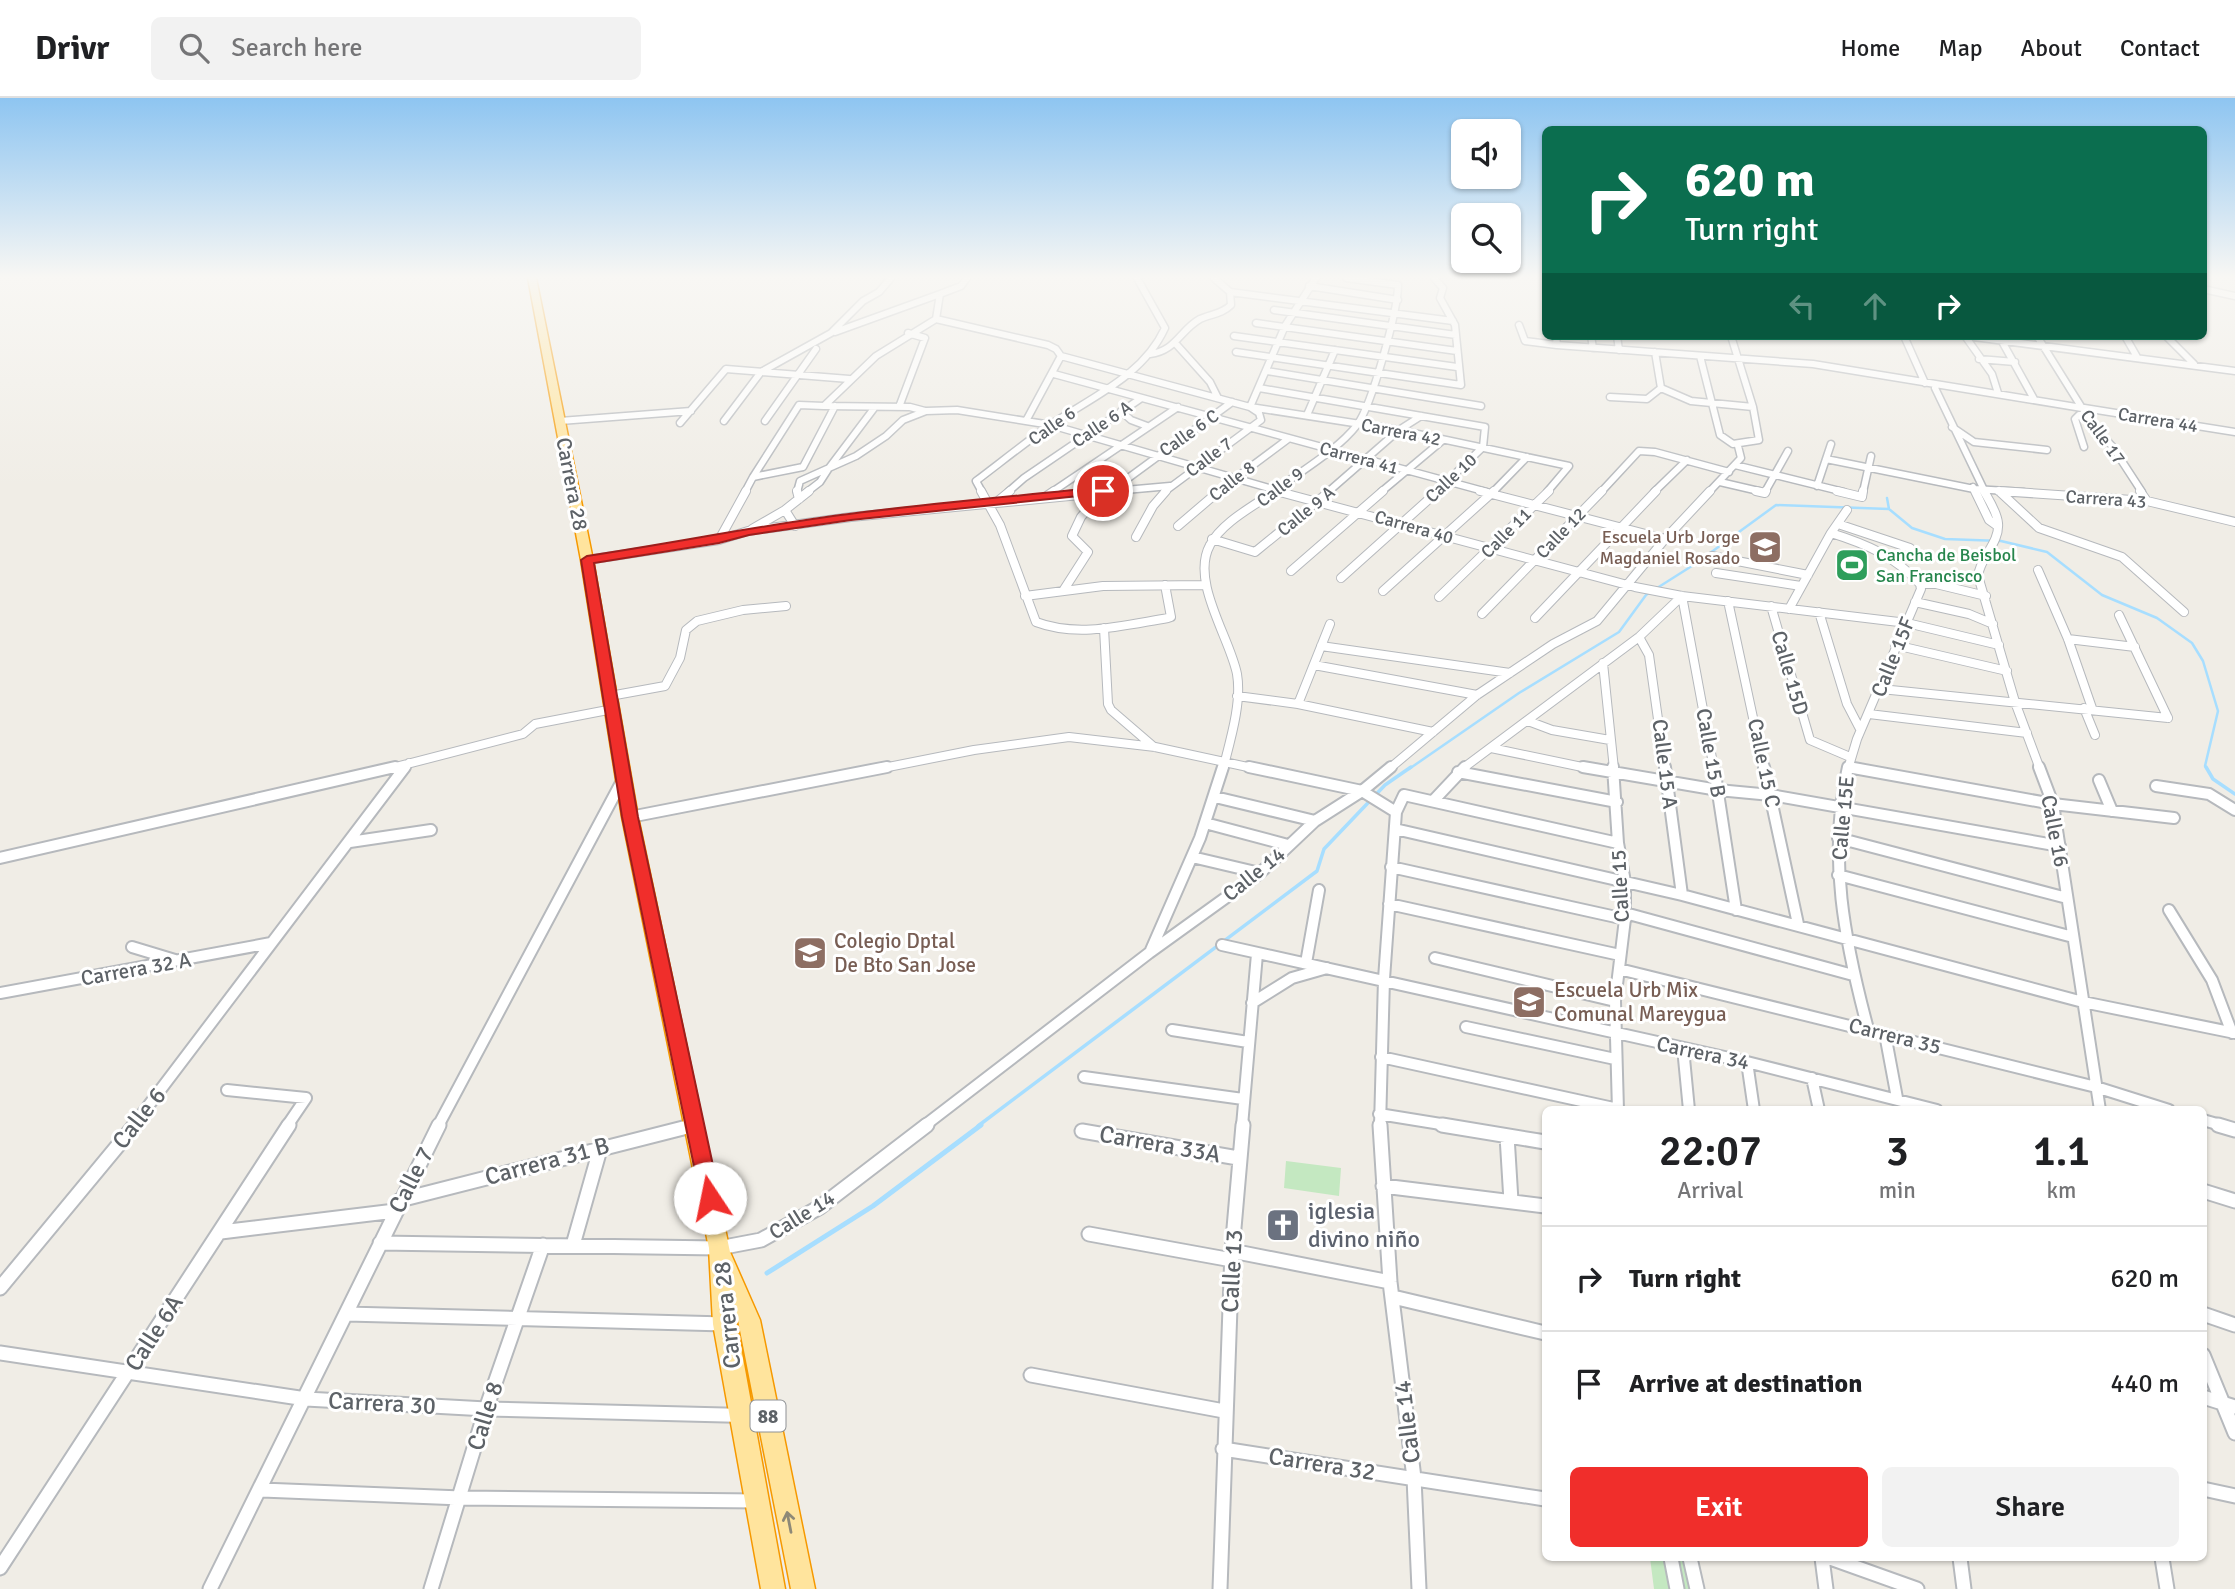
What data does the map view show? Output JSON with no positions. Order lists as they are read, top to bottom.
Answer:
{
  "streets": {
    "highway": ["Carrera 28", "88"],
    "street": [
      "Carrera 44",
      "Calle 6 A",
      "Calle 6",
      "Carrera 42",
      "Calle 6 C",
      "Calle 17",
      "Calle 7",
      "Carrera 41",
      "Calle 10",
      "Calle 8",
      "Calle 9",
      "Carrera 43",
      "Calle 9 A",
      "Carrera 40",
      "Calle 11",
      "Calle 12",
      "Calle 15F",
      "Calle 15D",
      "Calle 15 B",
      "Calle 15 C",
      "Calle 15 A",
      "Calle 15E",
      "Calle 16",
      "Calle 14",
      "Calle 15",
      "Carrera 32 A",
      "Carrera 35",
      "Carrera 34",
      "Carrera 33A",
      "Carrera 31 B",
      "Calle 13",
      "Calle 6A",
      "Carrera 30",
      "Carrera 32"
    ]
  },
  "crossings": [
    ["Carrera 44", "Calle 17"],
    ["Carrera 44", "Calle 16"],
    ["Calle 6 A", "Carrera 41"],
    ["Calle 6 A", "Carrera 40"],
    ["Calle 6", "Carrera 41"],
    ["Calle 6", "Carrera 40"],
    ["Calle 6", "Carrera 32 A"],
    ["Carrera 42", "Calle 6 C"],
    ["Carrera 42", "Calle 10"],
    ["Carrera 42", "Calle 9"],
    ["Carrera 42", "Calle 9 A"],
    ["Carrera 42", "Calle 11"],
    ["Calle 6 C", "Carrera 41"],
    ["Calle 6 C", "Carrera 40"],
    ["Calle 17", "Carrera 43"],
    ["Calle 7", "Carrera 41"],
    ["Calle 7", "Carrera 28"],
    ["Calle 7", "Carrera 40"],
    ["Calle 7", "Calle 14"],
    ["Calle 7", "Carrera 31 B"],
    ["Calle 7", "Carrera 30"],
    ["Carrera 41", "Calle 10"],
    ["Carrera 41", "Calle 8"],
    ["Carrera 41", "Calle 9"],
    ["Carrera 41", "Calle 9 A"],
    ["Carrera 41", "Calle 11"],
    ["Carrera 41", "Calle 12"],
    ["Carrera 41", "Calle 14"],
    ["Calle 10", "Calle 9 A"],
    ["Calle 10", "Carrera 40"],
    ["Calle 8", "Carrera 40"],
    ["Calle 8", "Calle 14"],
    ["Calle 8", "Carrera 30"],
    ["Carrera 28", "Calle 14"],
    ["Carrera 28", "Carrera 31 B"],
    ["Carrera 28", "Carrera 30"],
    ["Carrera 28", "88"],
    ["Calle 9", "Calle 9 A"],
    ["Calle 9", "Carrera 40"],
    ["Carrera 43", "Calle 16"],
    ["Calle 9 A", "Carrera 40"],
    ["Carrera 40", "Calle 11"],
    ["Carrera 40", "Calle 12"],
    ["Carrera 40", "Calle 15F"],
    ["Carrera 40", "Calle 15D"],
    ["Carrera 40", "Calle 15 B"],
    ["Carrera 40", "Calle 15 C"],
    ["Carrera 40", "Calle 16"],
    ["Carrera 40", "Calle 14"],
    ["Calle 15F", "Calle 15E"],
    ["Calle 15D", "Calle 15E"],
    ["Calle 15E", "Carrera 35"],
    ["Calle 16", "Carrera 35"],
    ["Calle 14", "Carrera 34"],
    ["Calle 14", "Carrera 32"],
    ["Calle 15", "Carrera 35"],
    ["Calle 15", "Carrera 34"],
    ["Carrera 34", "Calle 13"],
    ["Carrera 33A", "Calle 13"],
    ["Carrera 31 B", "Calle 6A"],
    ["Calle 13", "Carrera 32"],
    ["Calle 6A", "Carrera 30"]
  ],
  "places": {
    "school or university": ["Escuela Urb Jorge Magdaniel Rosado", "Colegio Dptal De Bto San Jose", "Escuela Urb Mix Comunal Mareygua"],
    "sports": ["Cancha de Beisbol San Francisco"],
    "church": ["iglesia divino niño"]
  },
  "page": {
    "header": "Drivr",
    "search": "Search here",
    "nav": [
      "Home",
      "Map",
      "About",
      "Contact"
    ],
    "turn": ["620 m", "Turn right"],
    "eta": [
      "22:07",
      "Arrival",
      "3",
      "min",
      "1.1",
      "km"
    ],
    "list": [
      {
        "name": "Turn right",
        "value": "620 m"
      },
      {
        "name": "Arrive at destination",
        "value": "440 m"
      }
    ],
    "buttons": ["Exit", "Share"]
  }
}
